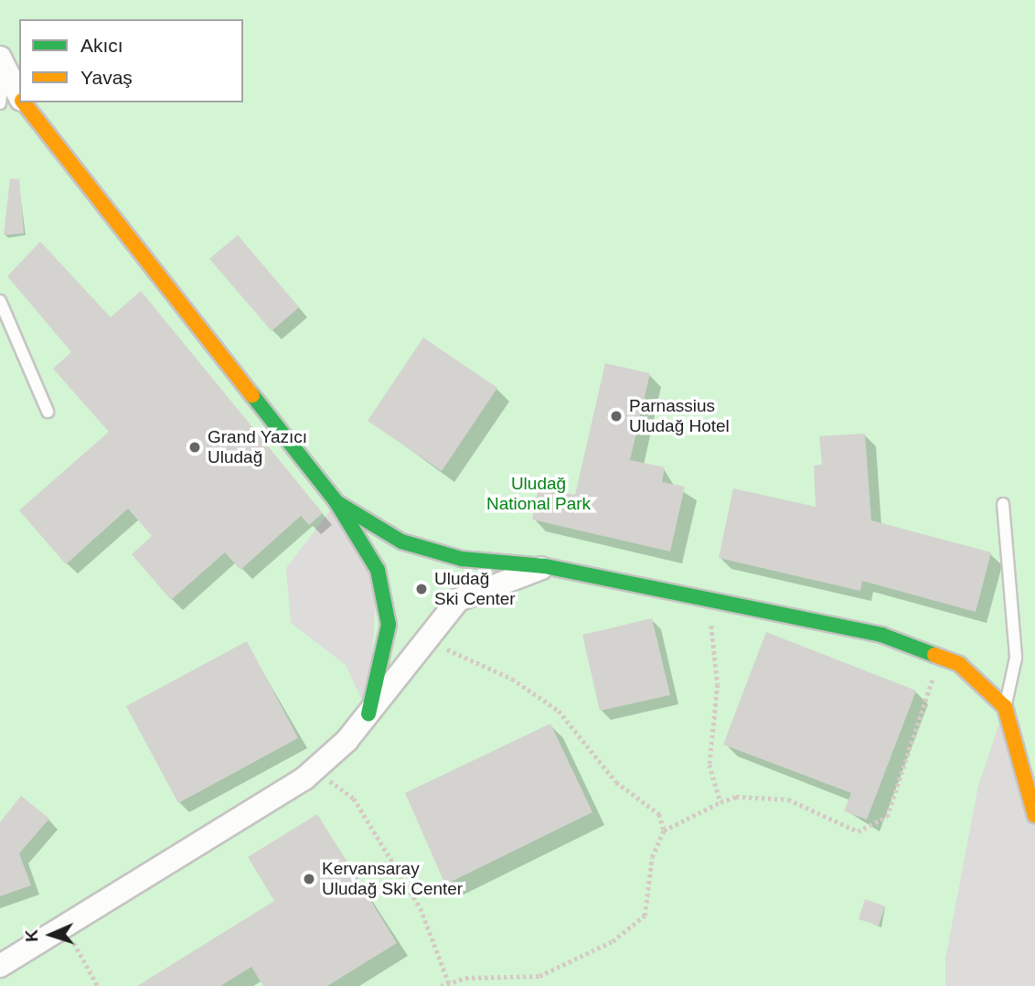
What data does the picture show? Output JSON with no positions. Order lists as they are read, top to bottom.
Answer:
{
  "parks": ["Uludağ National Park"],
  "places": [
    "Parnassius Uludağ Hotel",
    "Grand Yazıcı Uludağ",
    "Uludağ Ski Center",
    "Kervansaray Uludağ Ski Center"
  ],
  "legend": ["Akıcı", "Yavaş"],
  "north": "left"
}
